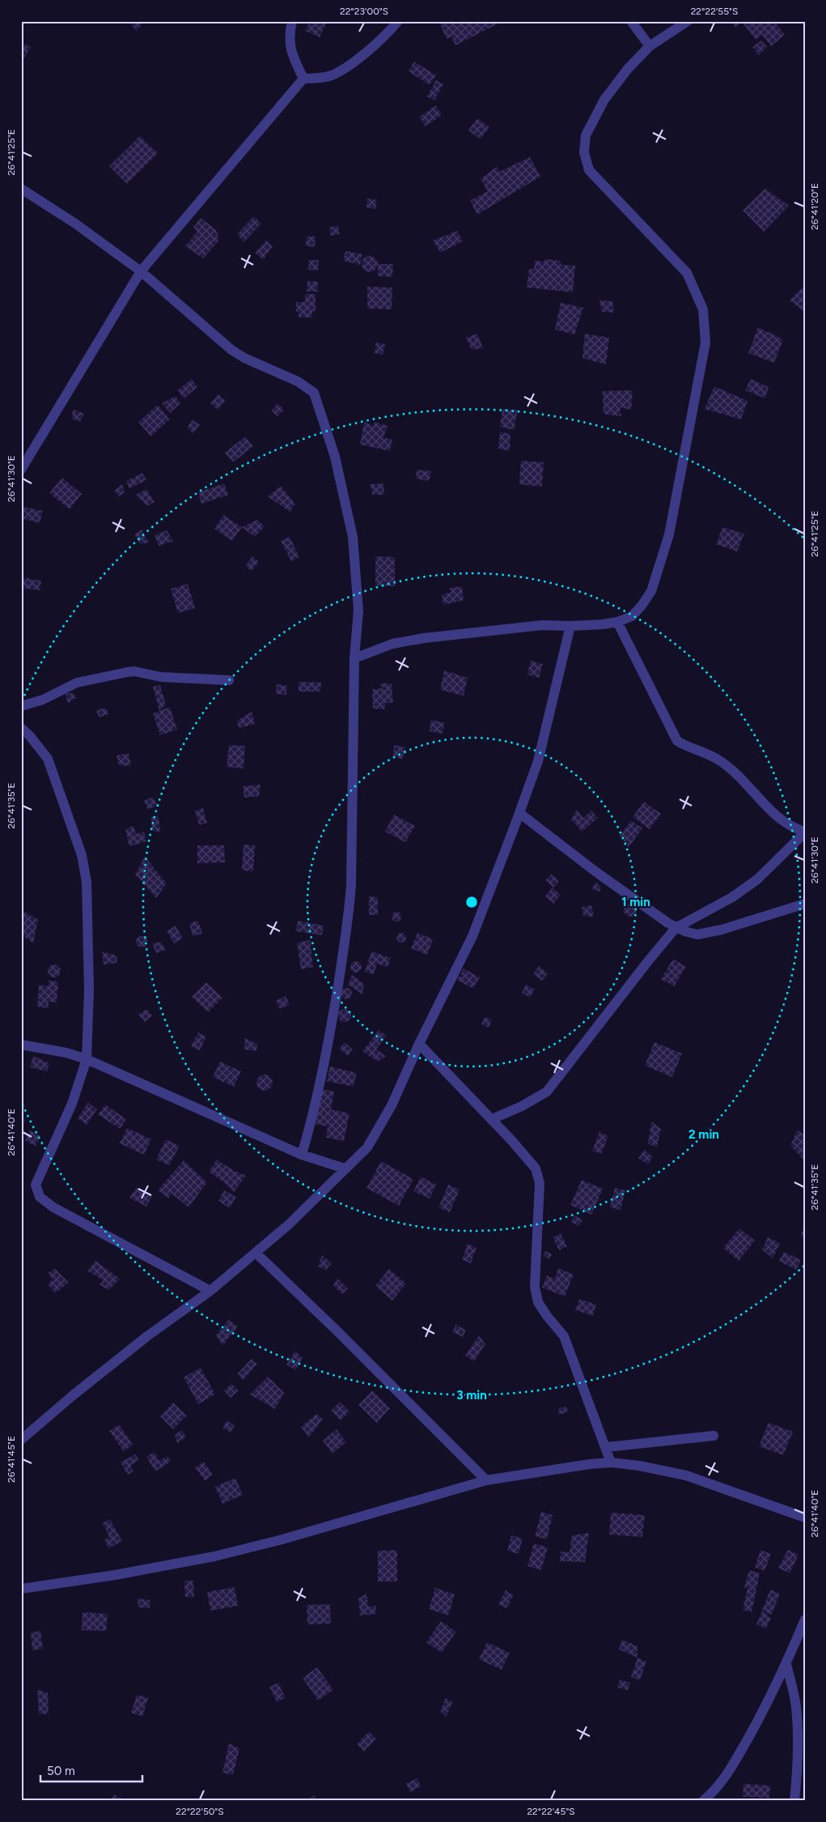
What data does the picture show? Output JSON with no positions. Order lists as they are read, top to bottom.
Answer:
{
  "scale_bar": "50 m",
  "coordinates": [
    "22°23'00\"S",
    "22°22'55\"S",
    "26°41'25\"E",
    "26°41'20\"E",
    "26°41'30\"E",
    "26°41'35\"E",
    "26°41'40\"E",
    "26°41'45\"E",
    "22°22'50\"S",
    "22°22'45\"S"
  ],
  "rings": ["1 min", "2 min", "3 min"]
}
